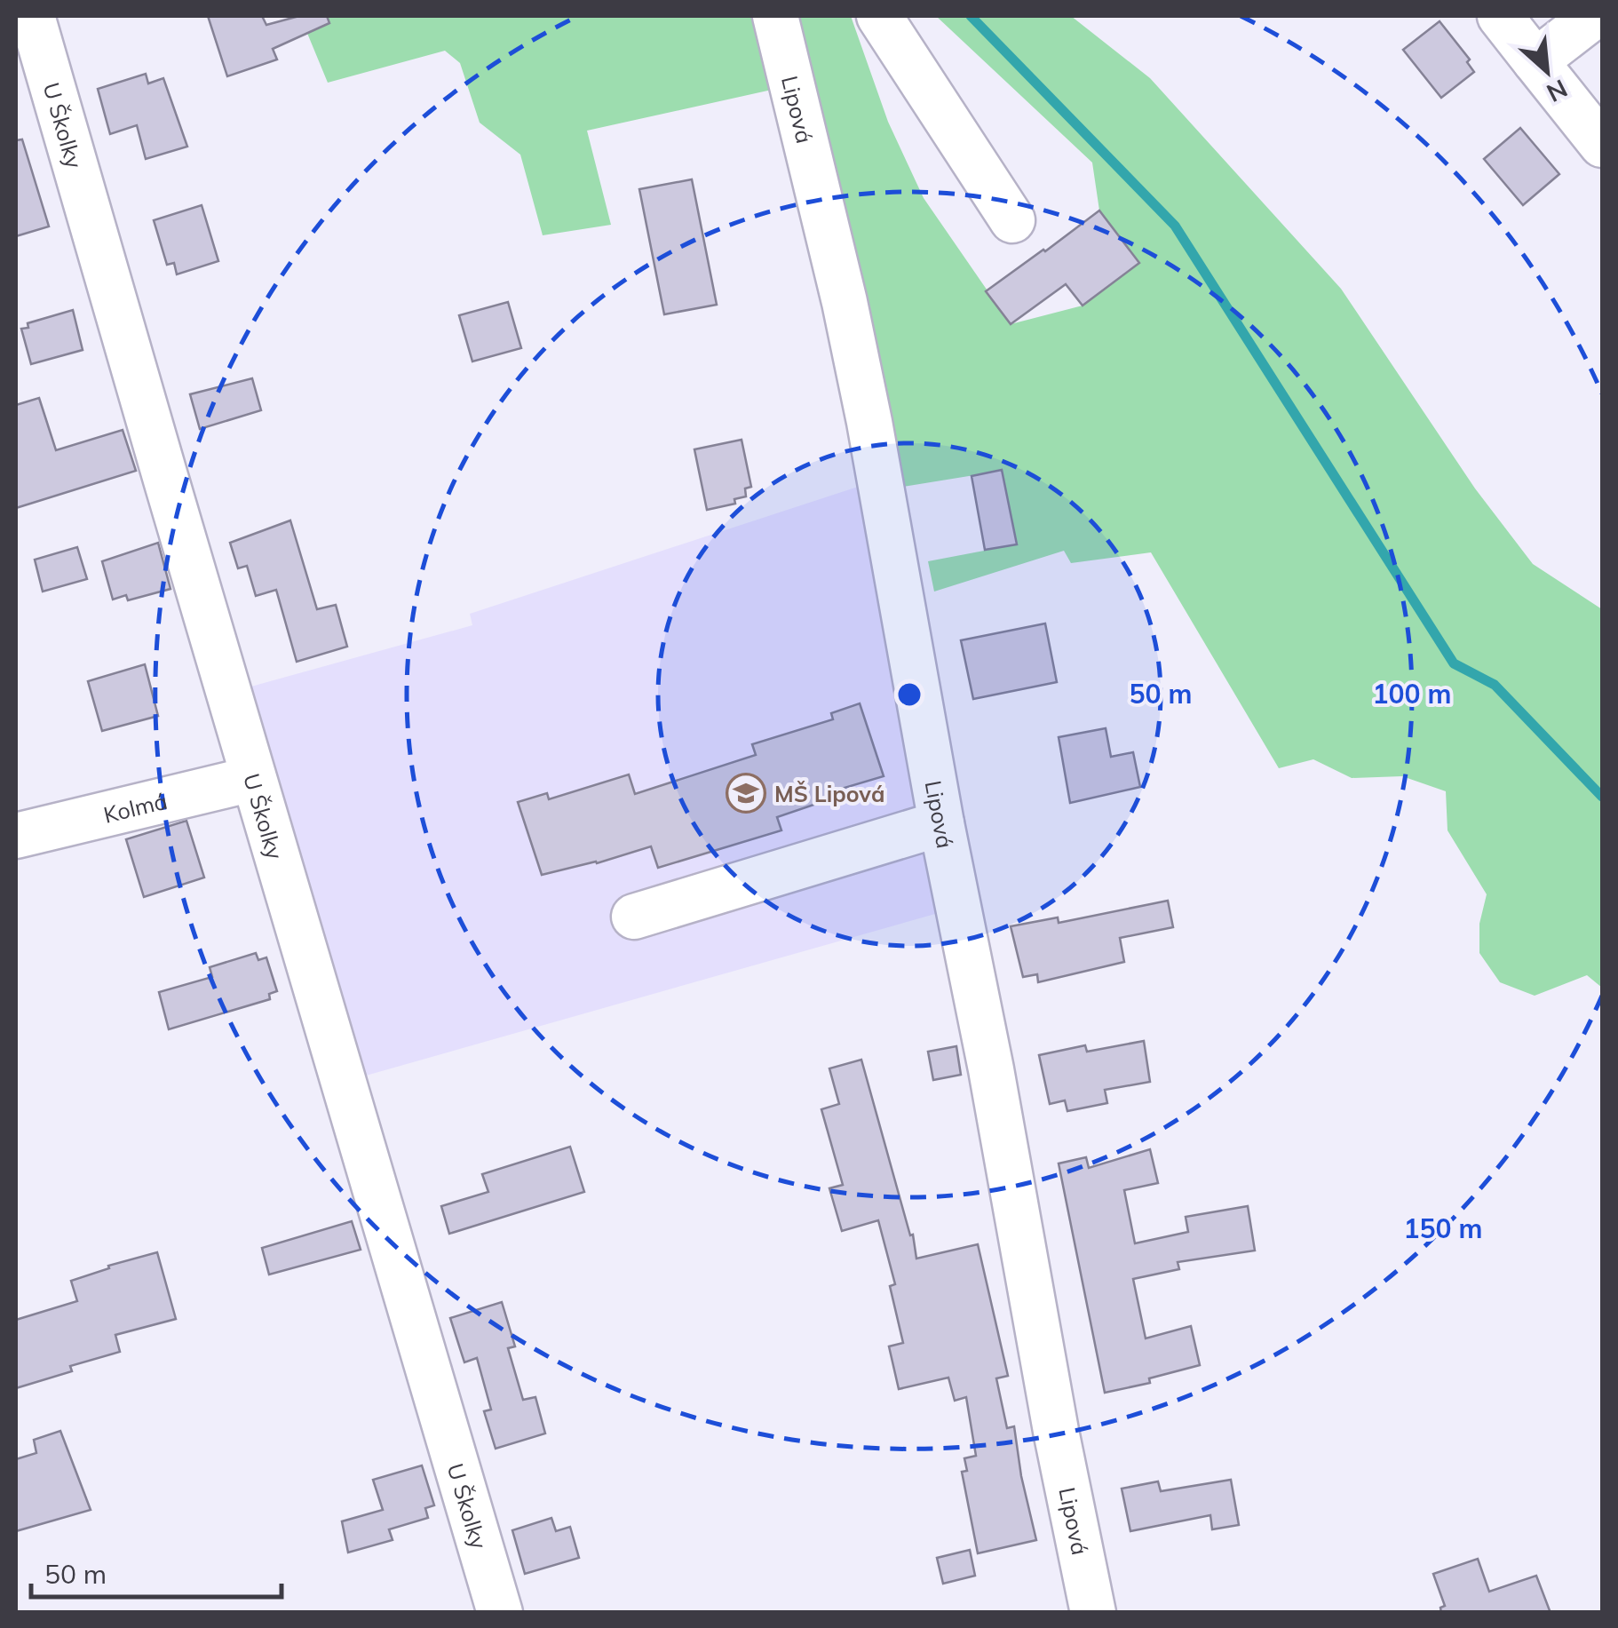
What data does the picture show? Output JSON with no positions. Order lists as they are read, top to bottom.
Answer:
{
  "streets": {
    "street": ["Lipová", "U Školky", "Kolmá"]
  },
  "crossings": [
    ["U Školky", "Kolmá"]
  ],
  "places": {
    "school or university": ["MŠ Lipová"]
  },
  "scale_bar": "50 m",
  "north": "bottom right",
  "rings": ["50 m", "100 m", "150 m"]
}
